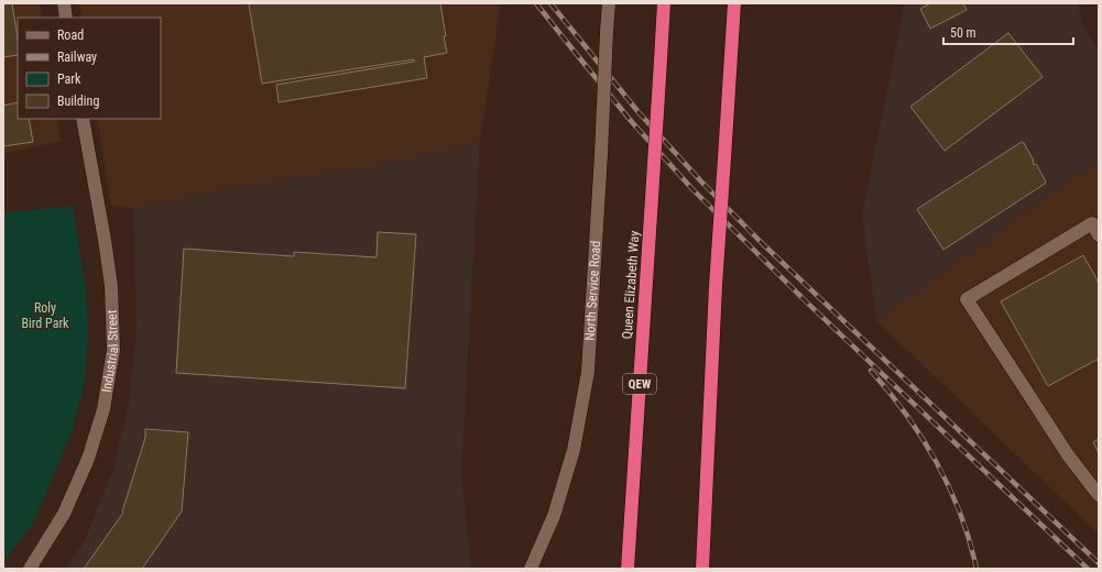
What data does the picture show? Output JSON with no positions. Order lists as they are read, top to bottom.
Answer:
{
  "streets": {
    "highway": ["Queen Elizabeth Way", "QEW"],
    "street": ["North Service Road", "Industrial Street"]
  },
  "parks": ["Roly Bird Park"],
  "legend": [
    "Road",
    "Railway",
    "Park",
    "Building"
  ],
  "scale_bar": "50 m"
}
